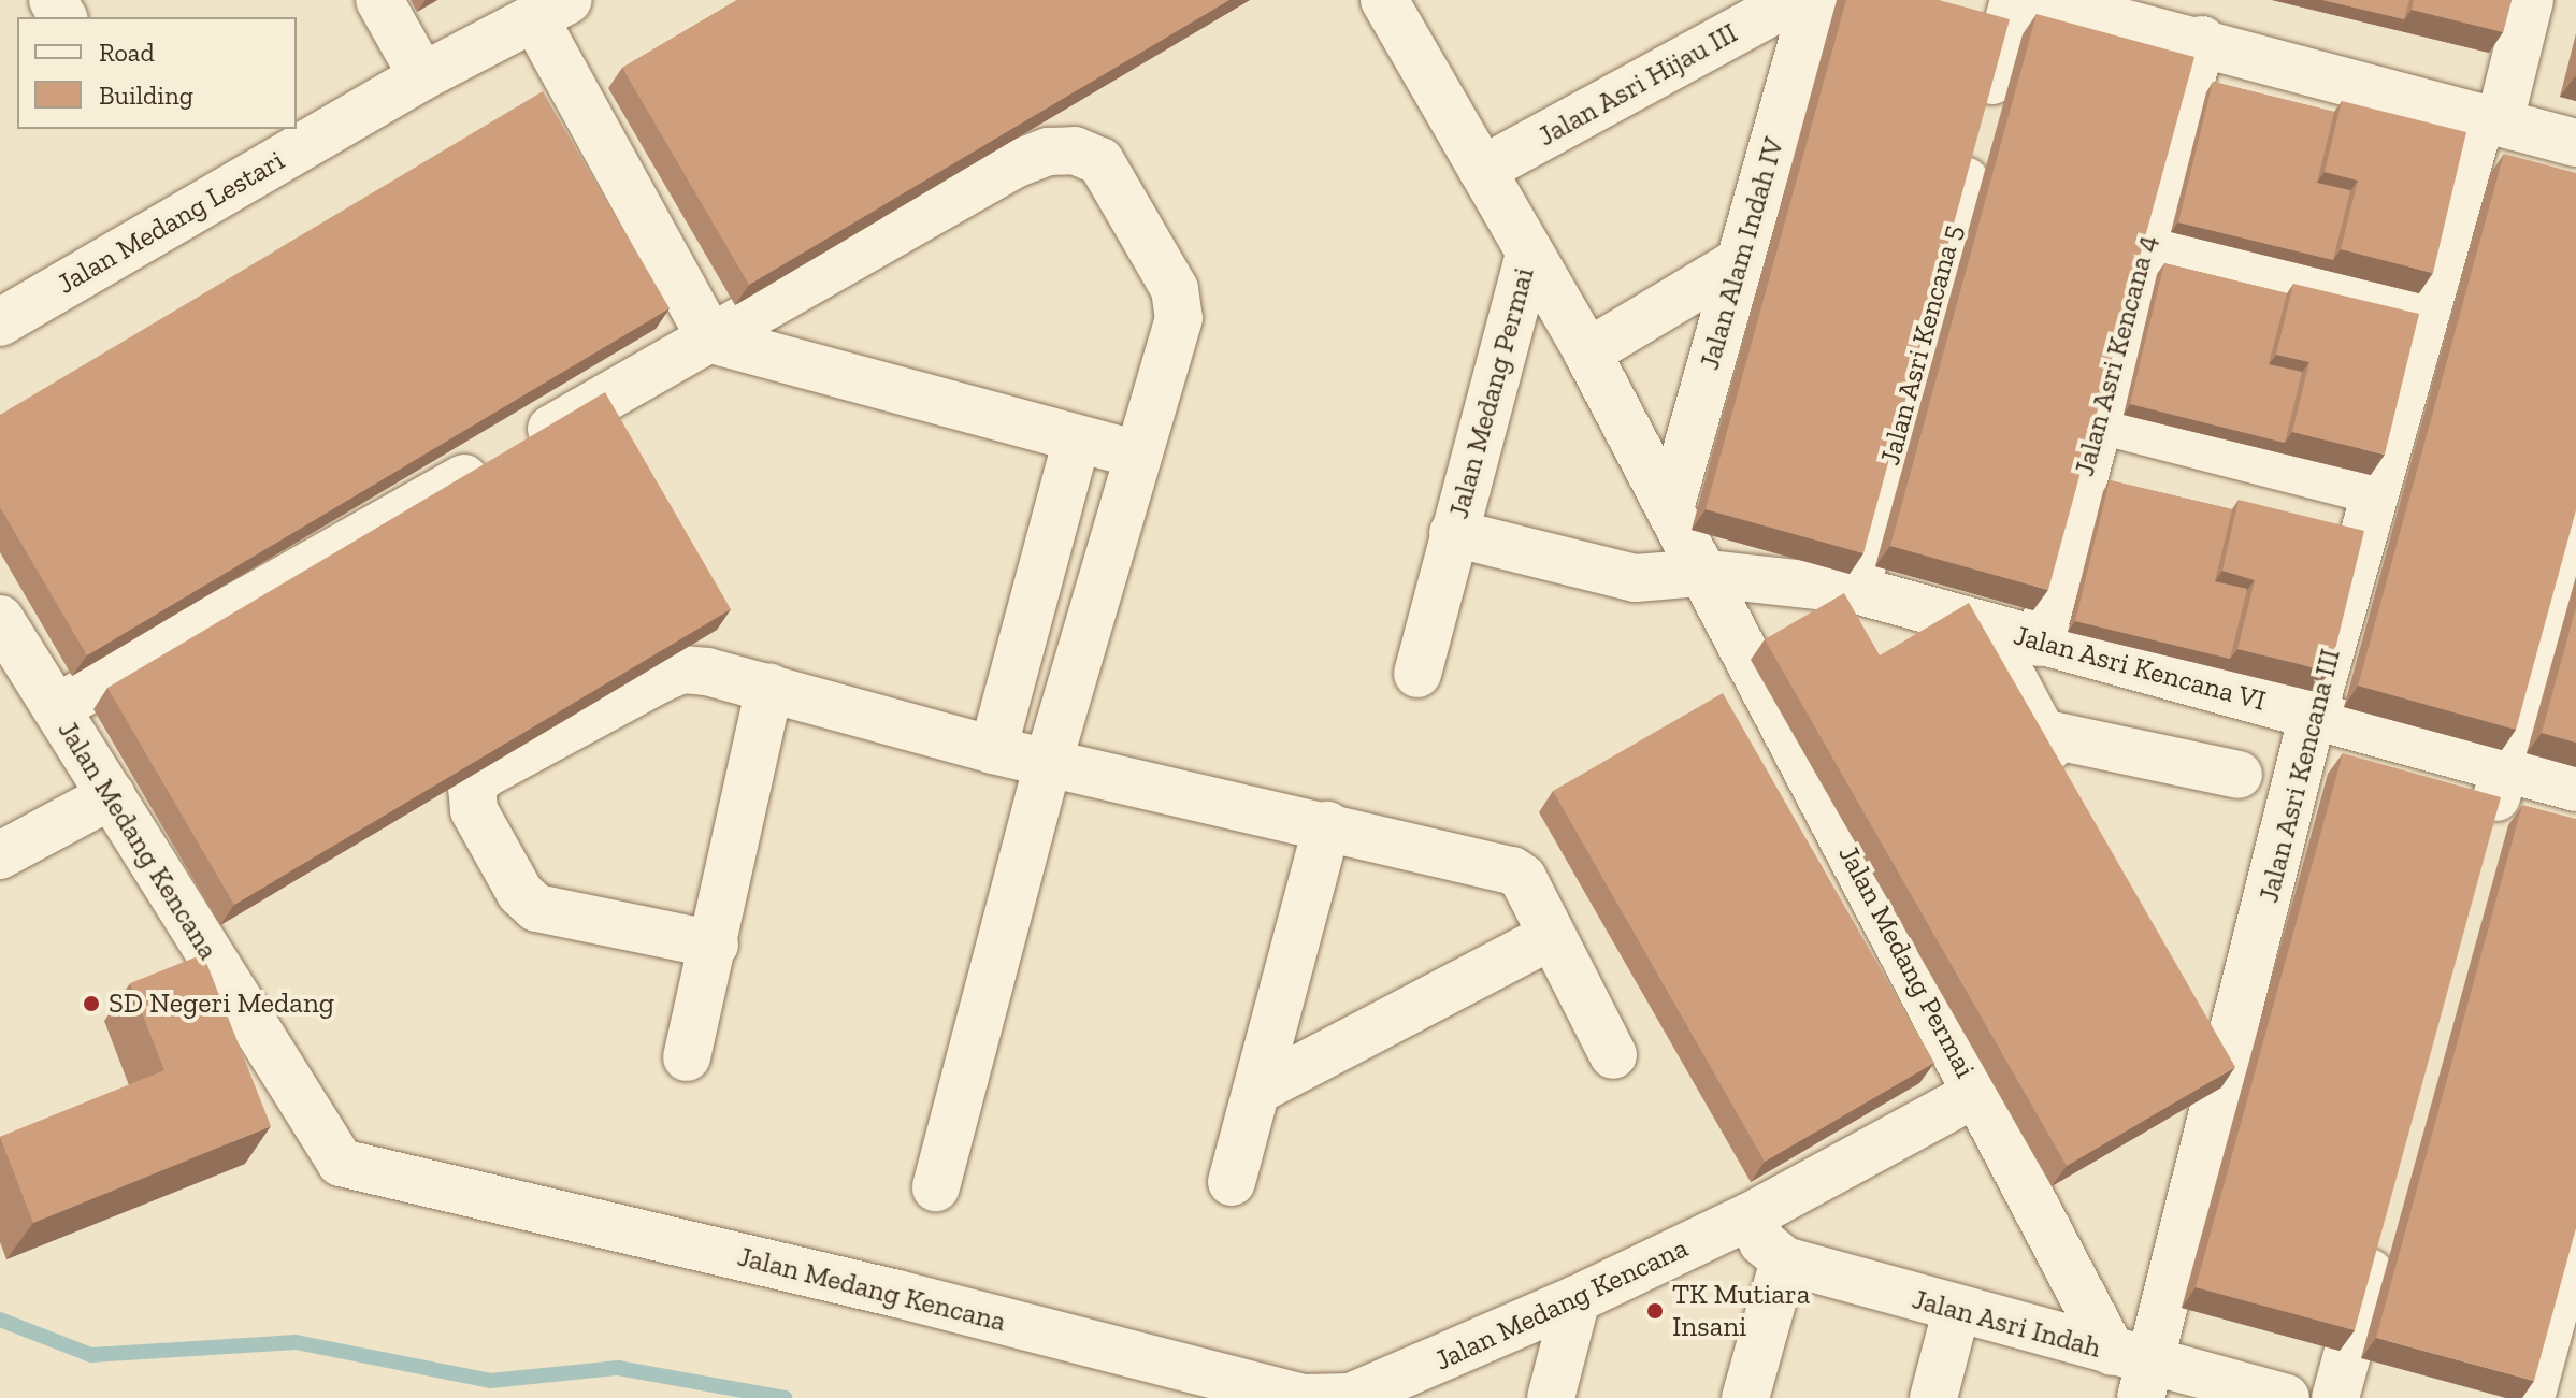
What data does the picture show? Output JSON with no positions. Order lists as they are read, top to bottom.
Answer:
{
  "streets": {
    "street": [
      "Jalan Asri Hijau III",
      "Jalan Medang Lestari",
      "Jalan Alam Indah IV",
      "Jalan Asri Kencana 5",
      "Jalan Asri Kencana 4",
      "Jalan Medang Permai",
      "Jalan Asri Kencana VI",
      "Jalan Asri Kencana III",
      "Jalan Medang Kencana",
      "Jalan Asri Indah"
    ]
  },
  "crossings": [
    ["Jalan Asri Hijau III", "Jalan Medang Permai"],
    ["Jalan Alam Indah IV", "Jalan Medang Permai"],
    ["Jalan Asri Kencana 5", "Jalan Asri Kencana VI"],
    ["Jalan Asri Kencana 4", "Jalan Asri Kencana VI"],
    ["Jalan Medang Permai", "Jalan Asri Kencana VI"],
    ["Jalan Medang Permai", "Jalan Asri Kencana III"],
    ["Jalan Medang Permai", "Jalan Medang Kencana"],
    ["Jalan Medang Permai", "Jalan Asri Indah"],
    ["Jalan Asri Kencana VI", "Jalan Asri Kencana III"],
    ["Jalan Asri Kencana III", "Jalan Asri Indah"]
  ],
  "places": ["SD Negeri Medang", "TK Mutiara Insani"],
  "legend": ["Road", "Building"]
}
